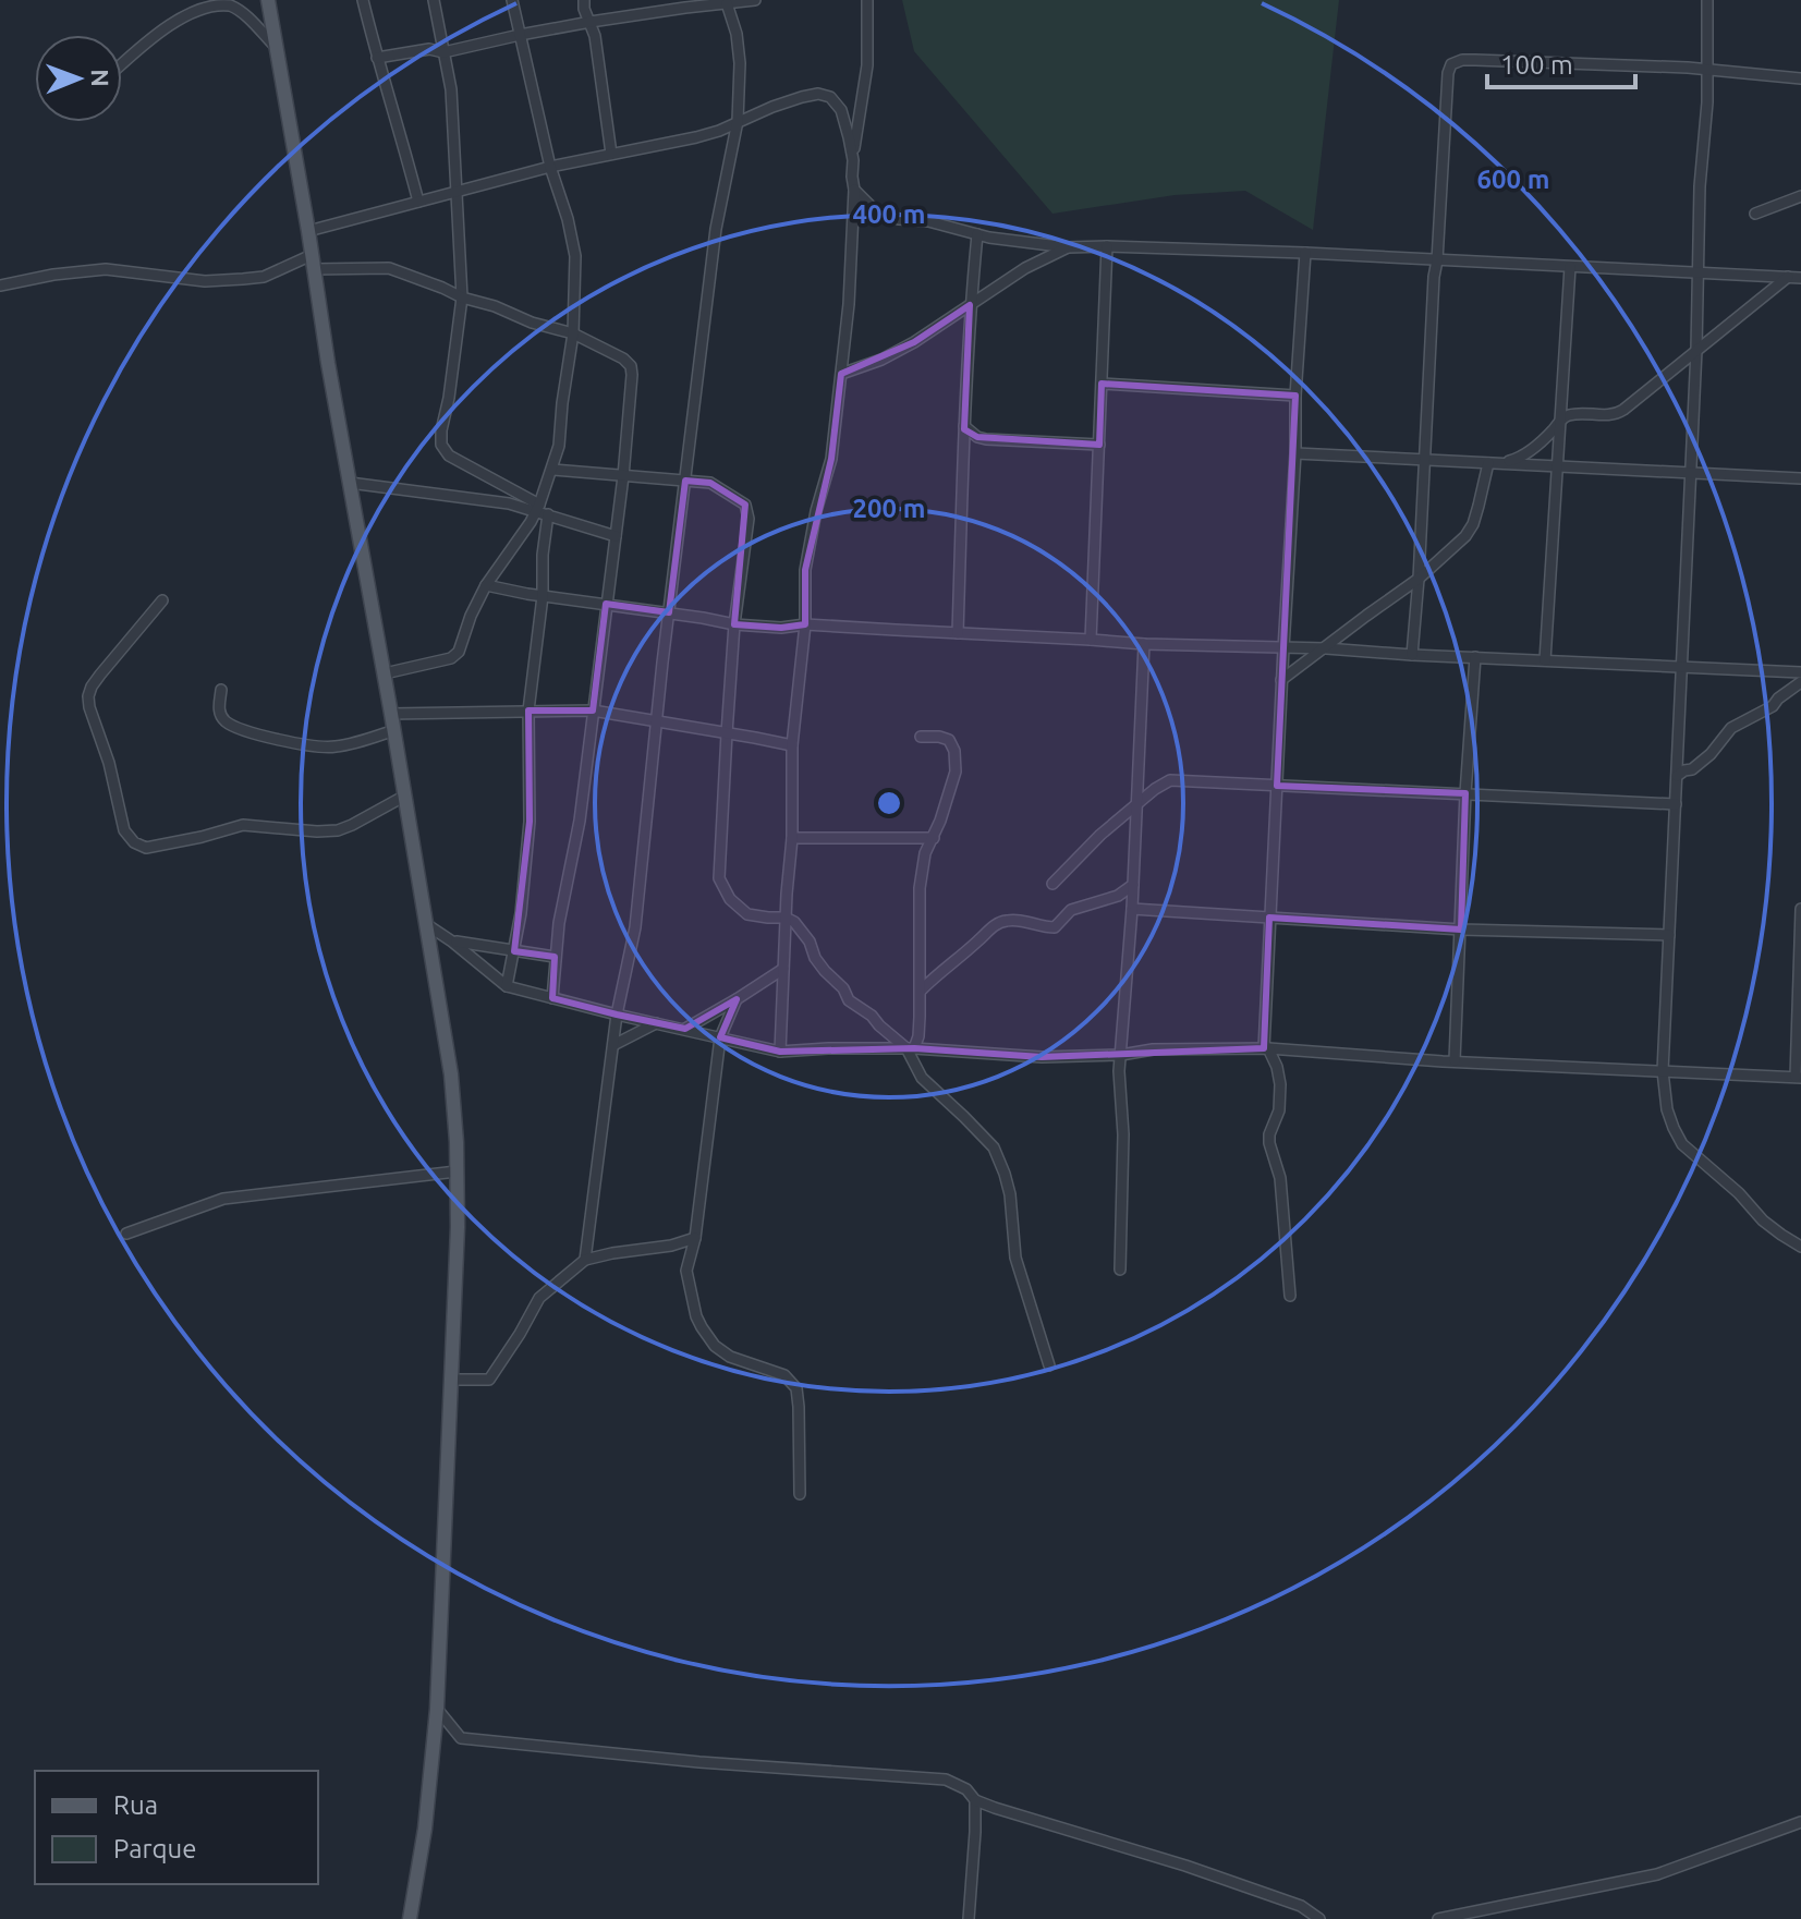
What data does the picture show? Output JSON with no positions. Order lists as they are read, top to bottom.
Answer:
{
  "legend": ["Rua", "Parque"],
  "scale_bar": "100 m",
  "north": "right",
  "rings": ["600 m", "400 m", "200 m"]
}
